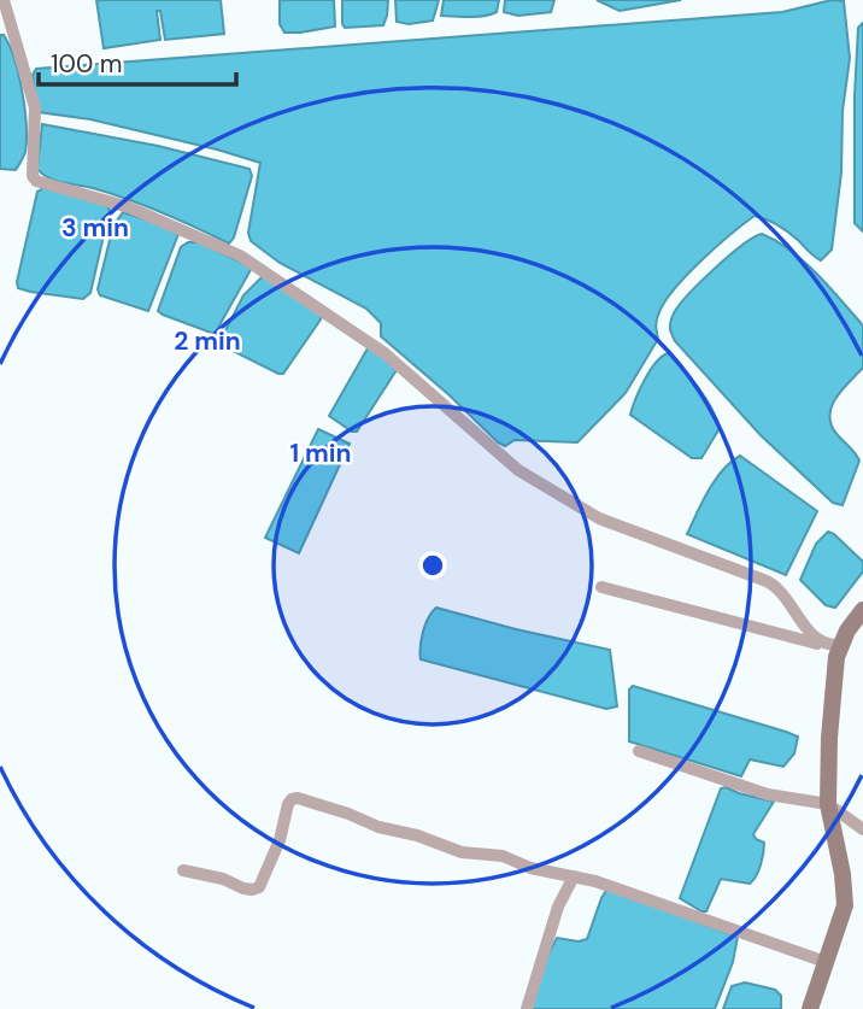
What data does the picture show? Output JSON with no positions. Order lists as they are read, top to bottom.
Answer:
{
  "scale_bar": "100 m",
  "rings": ["3 min", "2 min", "1 min"]
}
